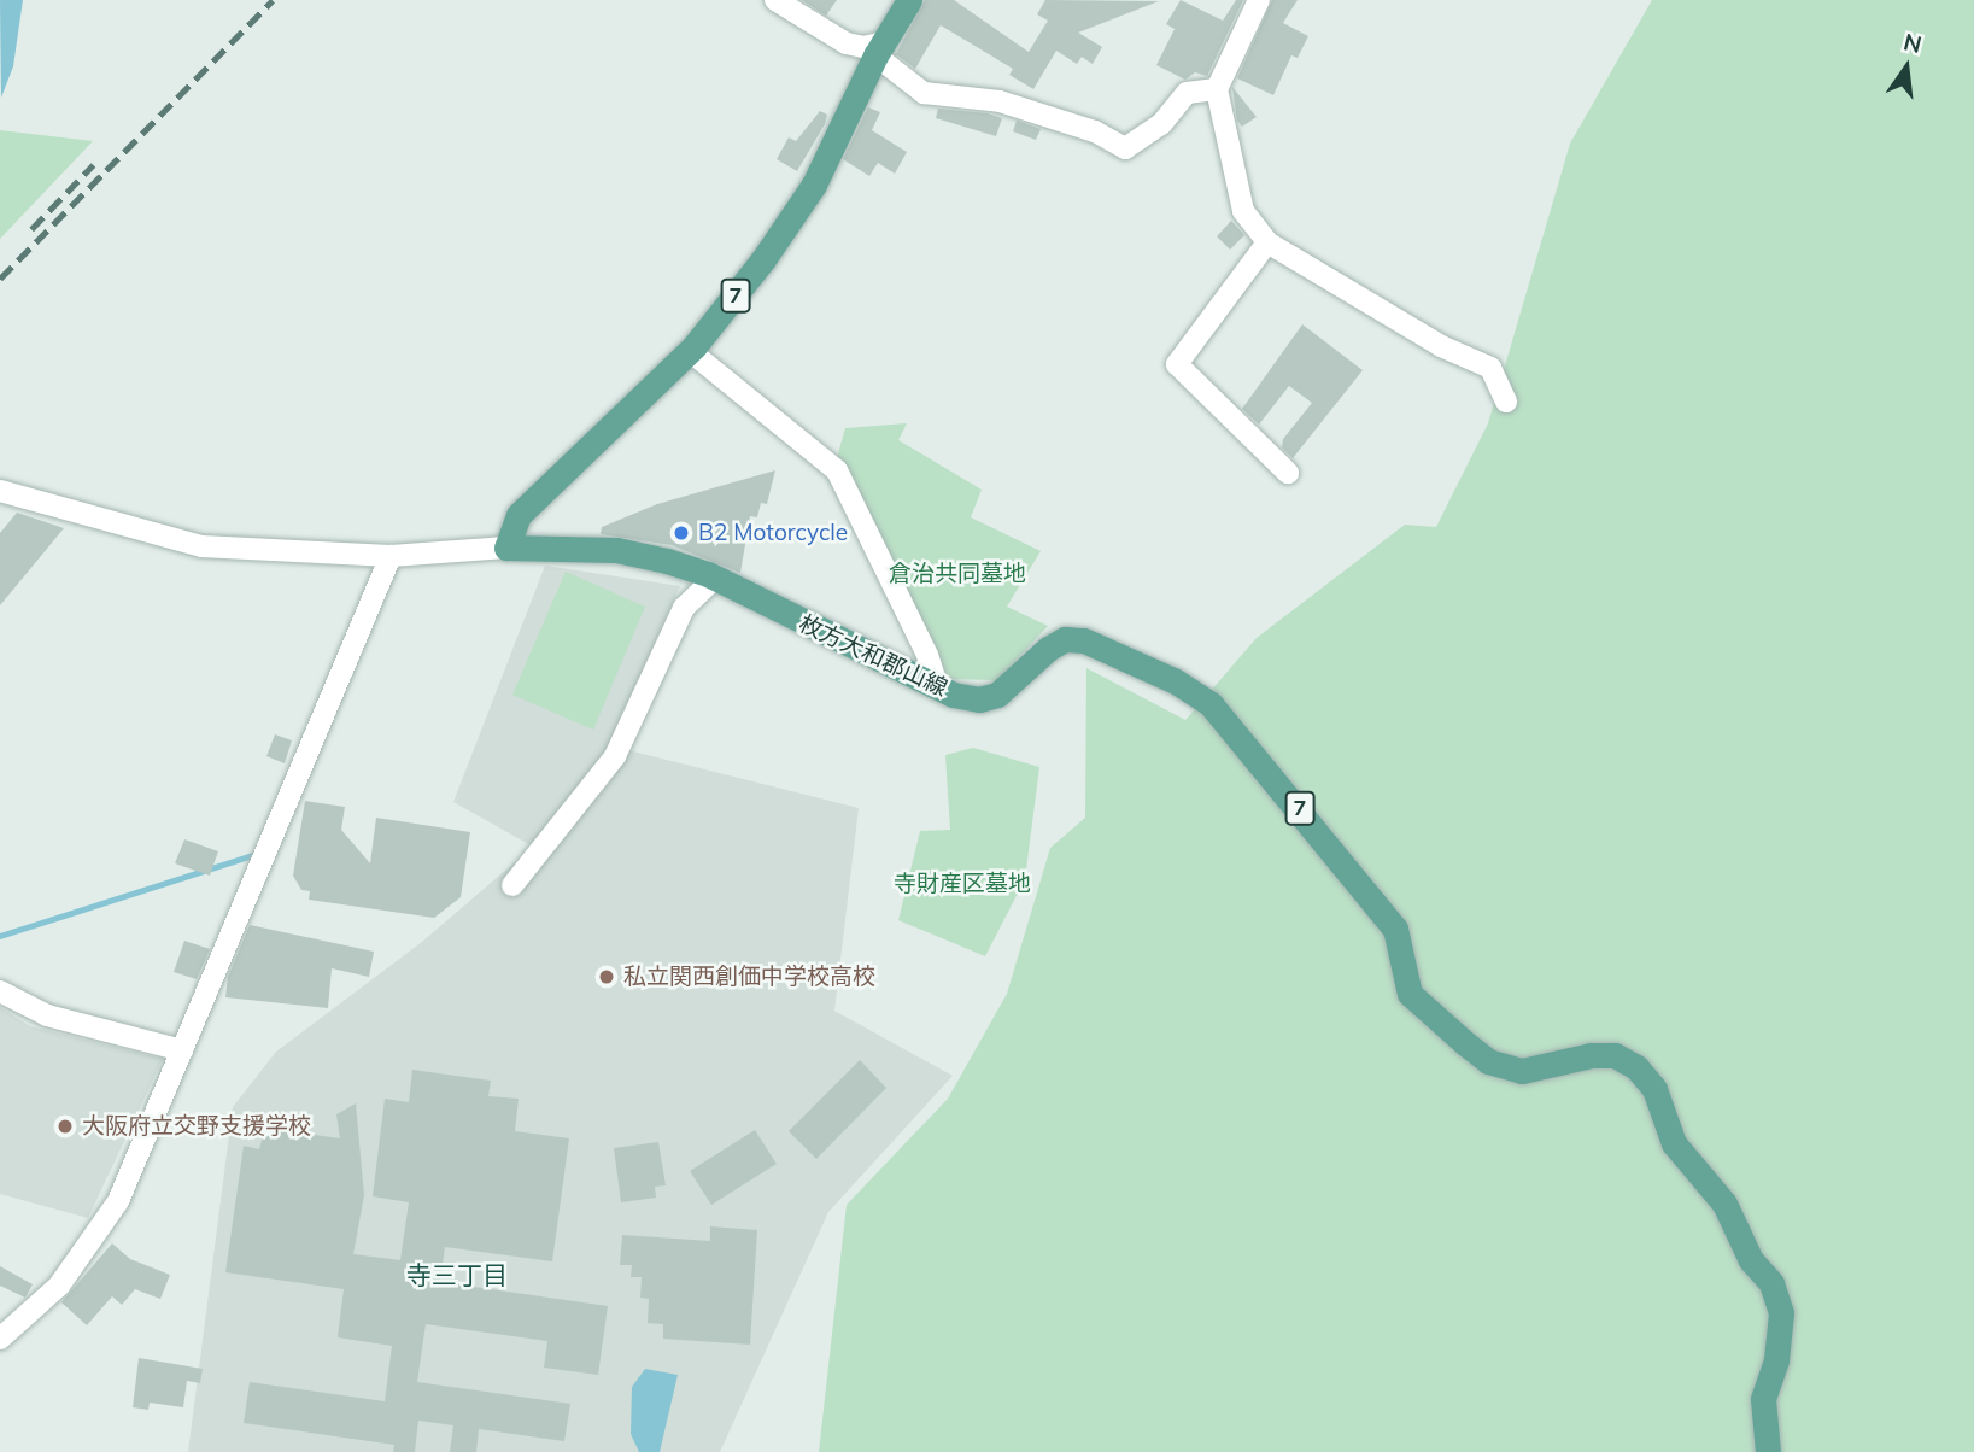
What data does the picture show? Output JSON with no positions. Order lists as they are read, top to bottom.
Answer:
{
  "streets": {
    "main road": ["7", "枚方大和郡山線"]
  },
  "crossings": [
    ["7", "枚方大和郡山線"]
  ],
  "districts": ["寺三丁目"],
  "parks": ["倉治共同墓地", "寺財産区墓地"],
  "places": ["B2 Motorcycle", "私立関西創価中学校高校", "大阪府立交野支援学校"],
  "north": "top"
}
